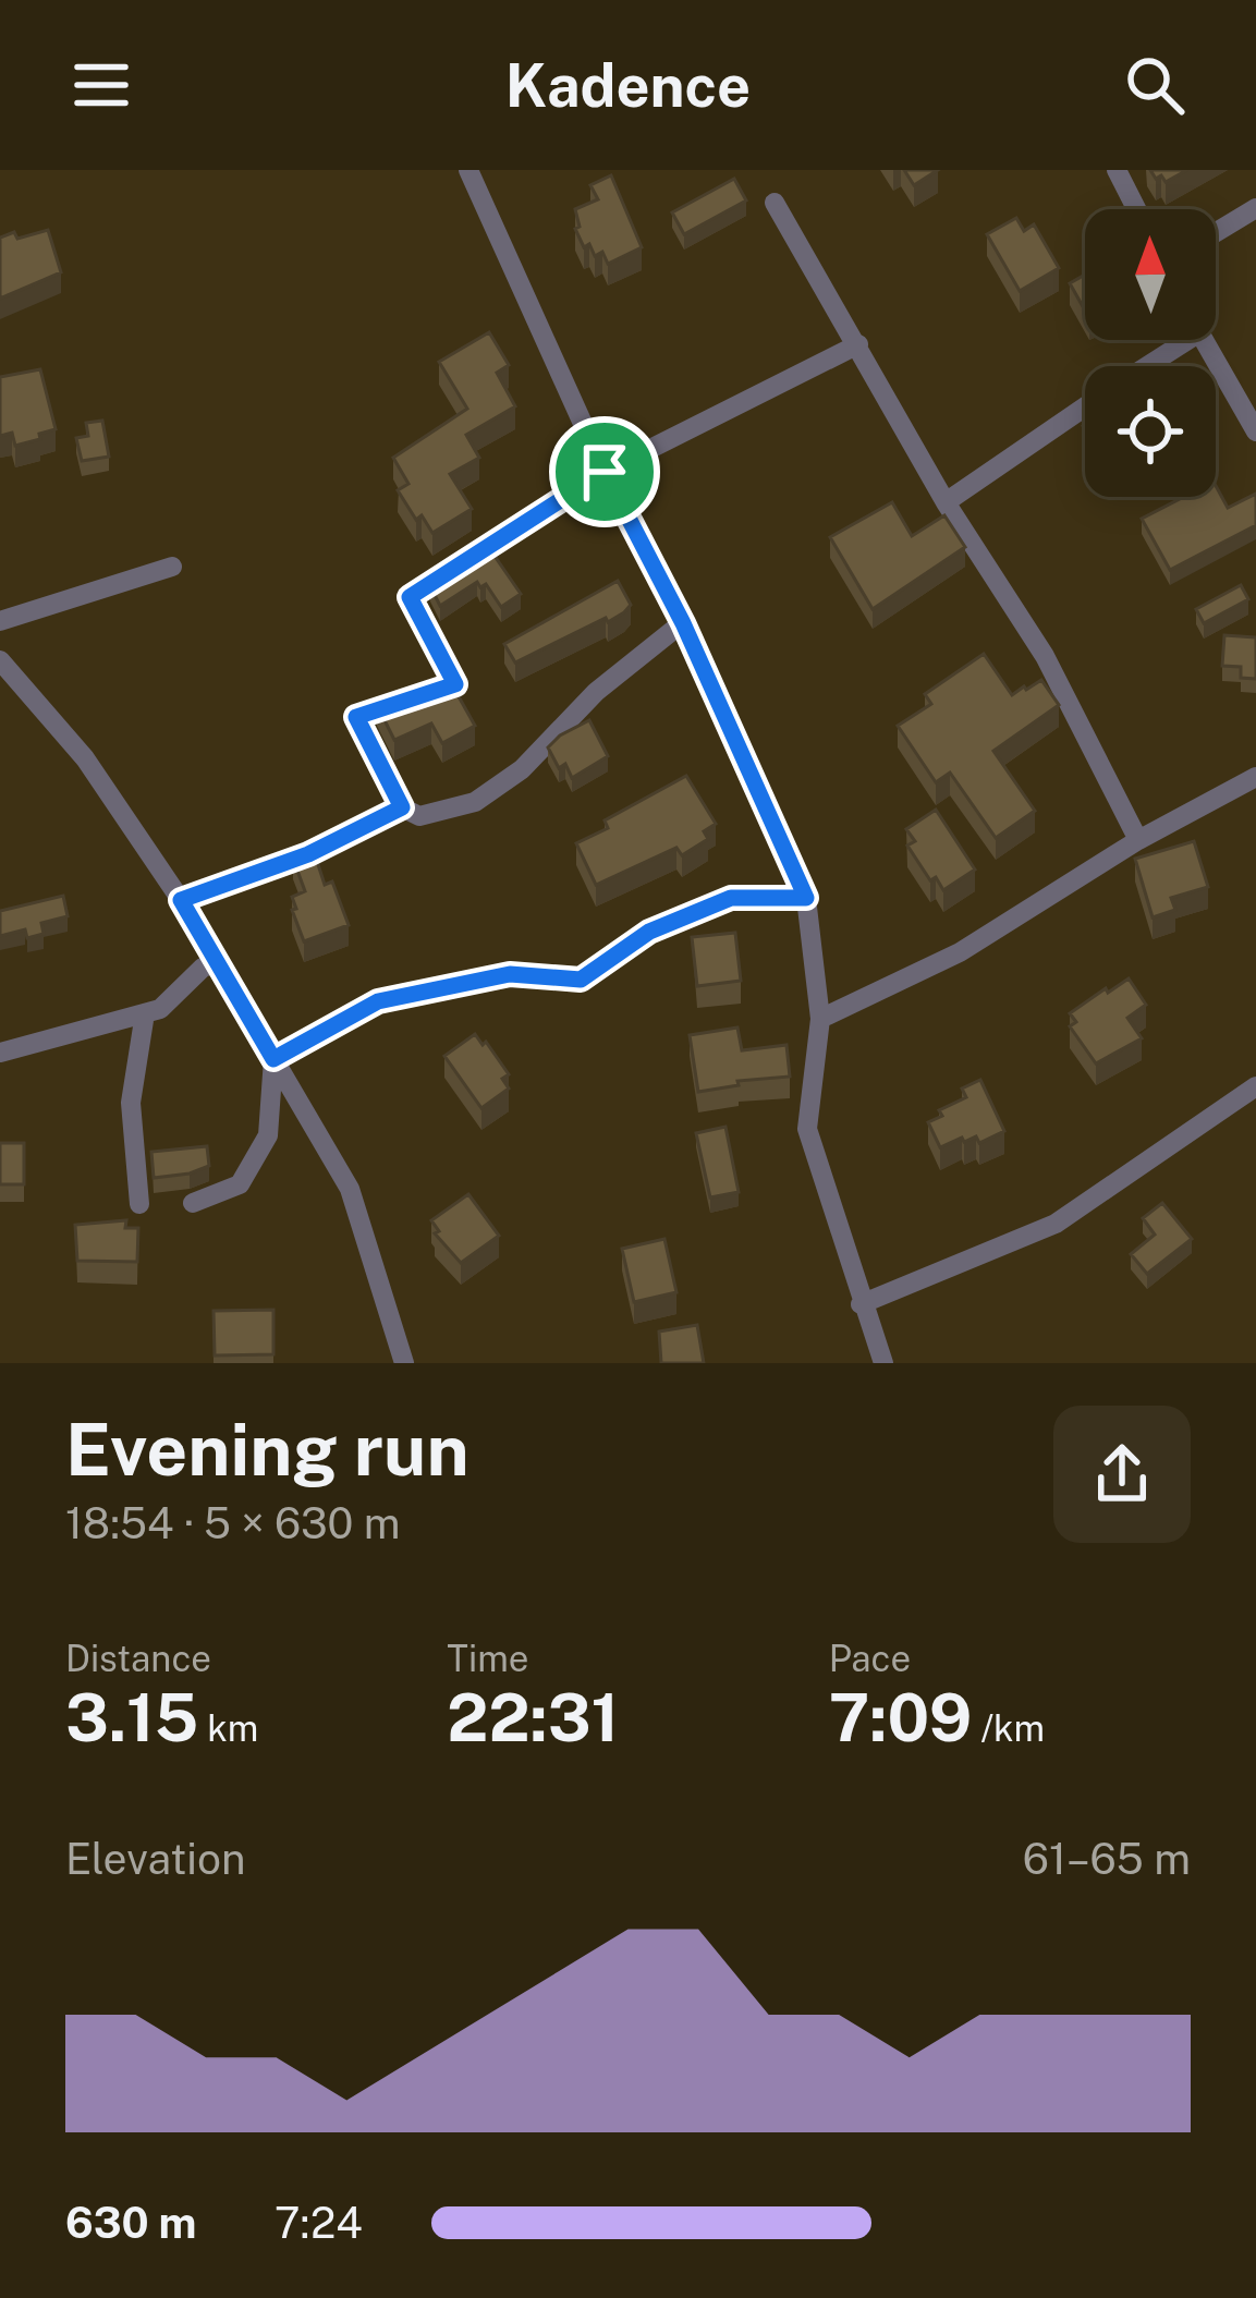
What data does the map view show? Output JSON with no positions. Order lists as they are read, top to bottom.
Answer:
{
  "north": "top",
  "page": {
    "header": "Kadence",
    "heading": ["Evening run", "18:54 · 5 × 630 m"],
    "stats": [
      ["Distance", "3.15 km"],
      ["Time", "22:31"],
      ["Pace", "7:09 /km"]
    ],
    "chart": ["Elevation", "61–65 m"],
    "list": [
      {
        "name": "630 m",
        "note": "7:24"
      }
    ]
  }
}
